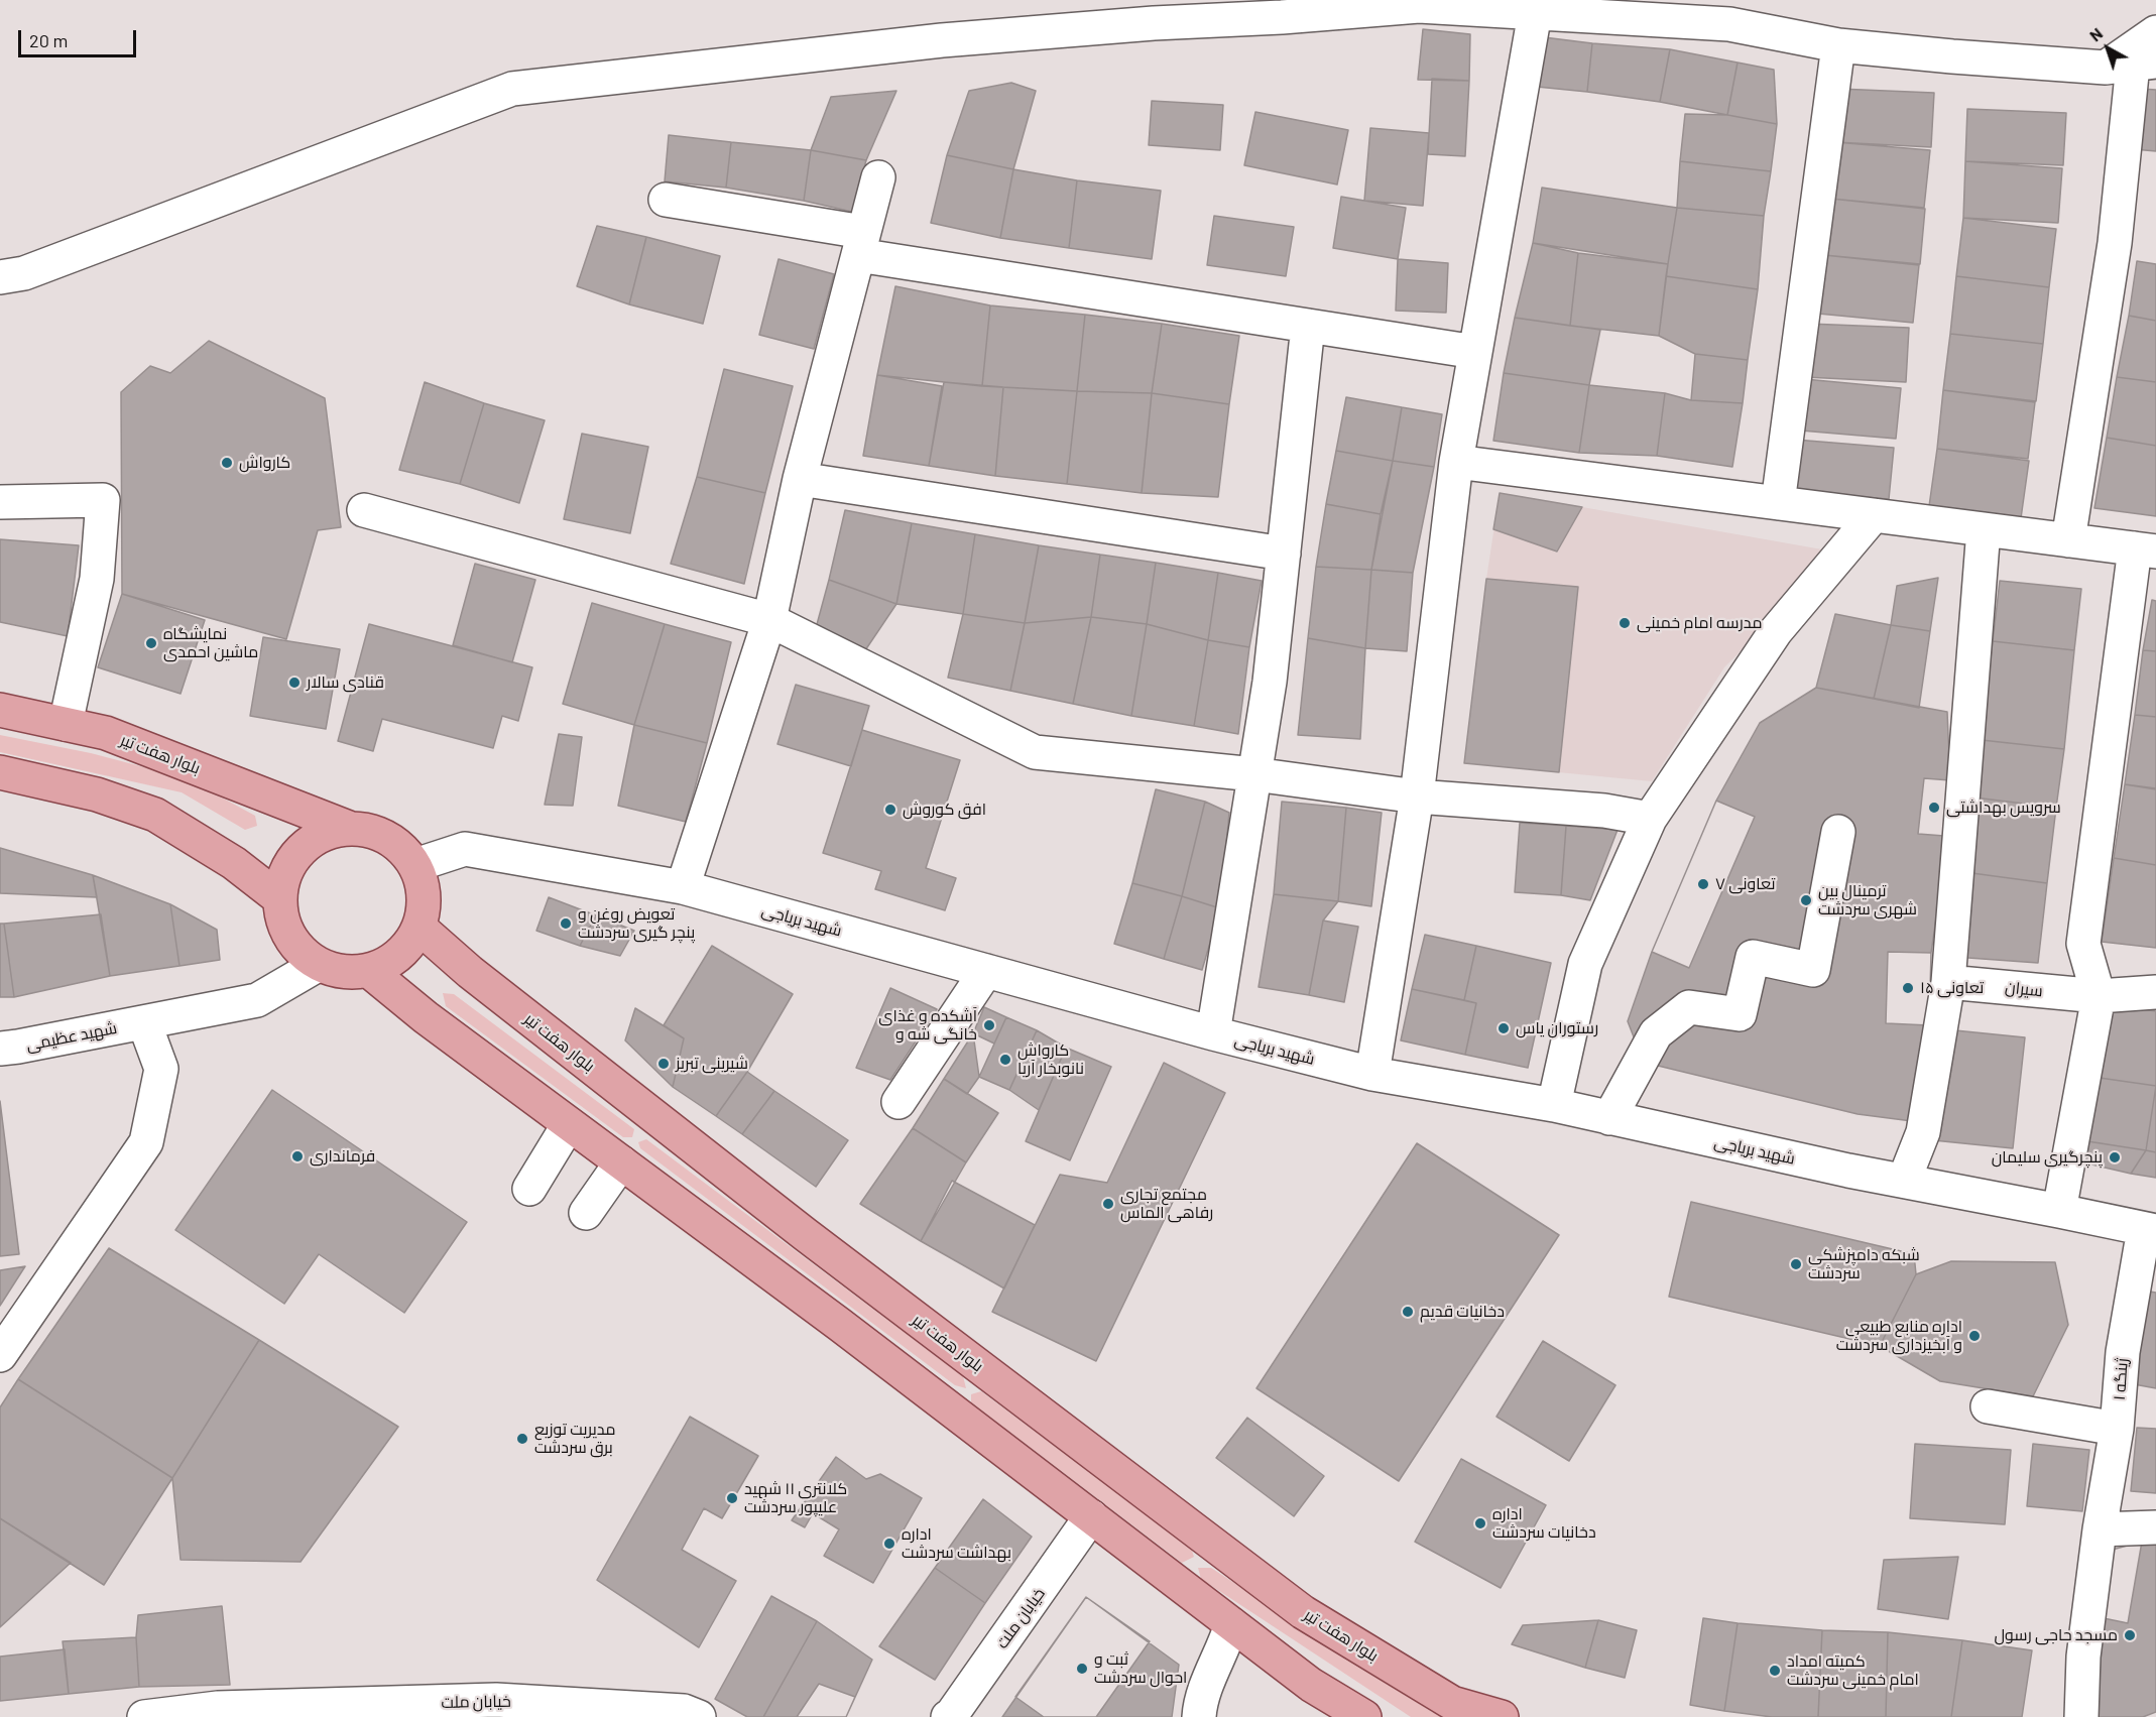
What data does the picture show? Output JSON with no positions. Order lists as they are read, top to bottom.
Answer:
{
  "streets": {
    "main road": ["بلوار هفت تیر"],
    "street": [
      "شهید بریاجی",
      "سیران",
      "شهید عظیمی",
      "ژینگه ۱",
      "خیابان ملت"
    ]
  },
  "crossings": [
    ["بلوار هفت تیر", "شهید بریاجی"],
    ["بلوار هفت تیر", "شهید عظیمی"],
    ["شهید بریاجی", "شهید عظیمی"],
    ["شهید بریاجی", "ژینگه ۱"]
  ],
  "places": [
    "کارواش",
    "مدرسه امام خمینی",
    "نمایشگاه ماشین احمدی",
    "قنادی سالار",
    "سرویس بهداشتی",
    "افق کوروش",
    "تعاونی ۷",
    "ترمینال بین شهری سردشت",
    "تعویض روغن و پنچر گیری سردشت",
    "تعاونی ۱۵",
    "آشکده و غذای خانگی شه و",
    "رستوران یاس",
    "کارواش نانوبخار آریا",
    "شیرینی تبریز",
    "فرمانداری",
    "پنچرگیری سلیمان",
    "مجتمع تجاری رفاهی الماس",
    "شبکه دامپزشکی سردشت",
    "دخانیات قدیم",
    "اداره منابع طبیعی و آبخیزداری سردشت",
    "مدیریت توزیع برق سردشت",
    "کلانتری ۱۱ شهید علیپور سردشت",
    "اداره دخانیات سردشت",
    "اداره بهداشت سردشت",
    "مسجد حاجی رسول",
    "ثبت و احوال سردشت",
    "کمیته امداد امام خمینی سردشت"
  ],
  "scale_bar": "20 m",
  "north": "top left"
}
